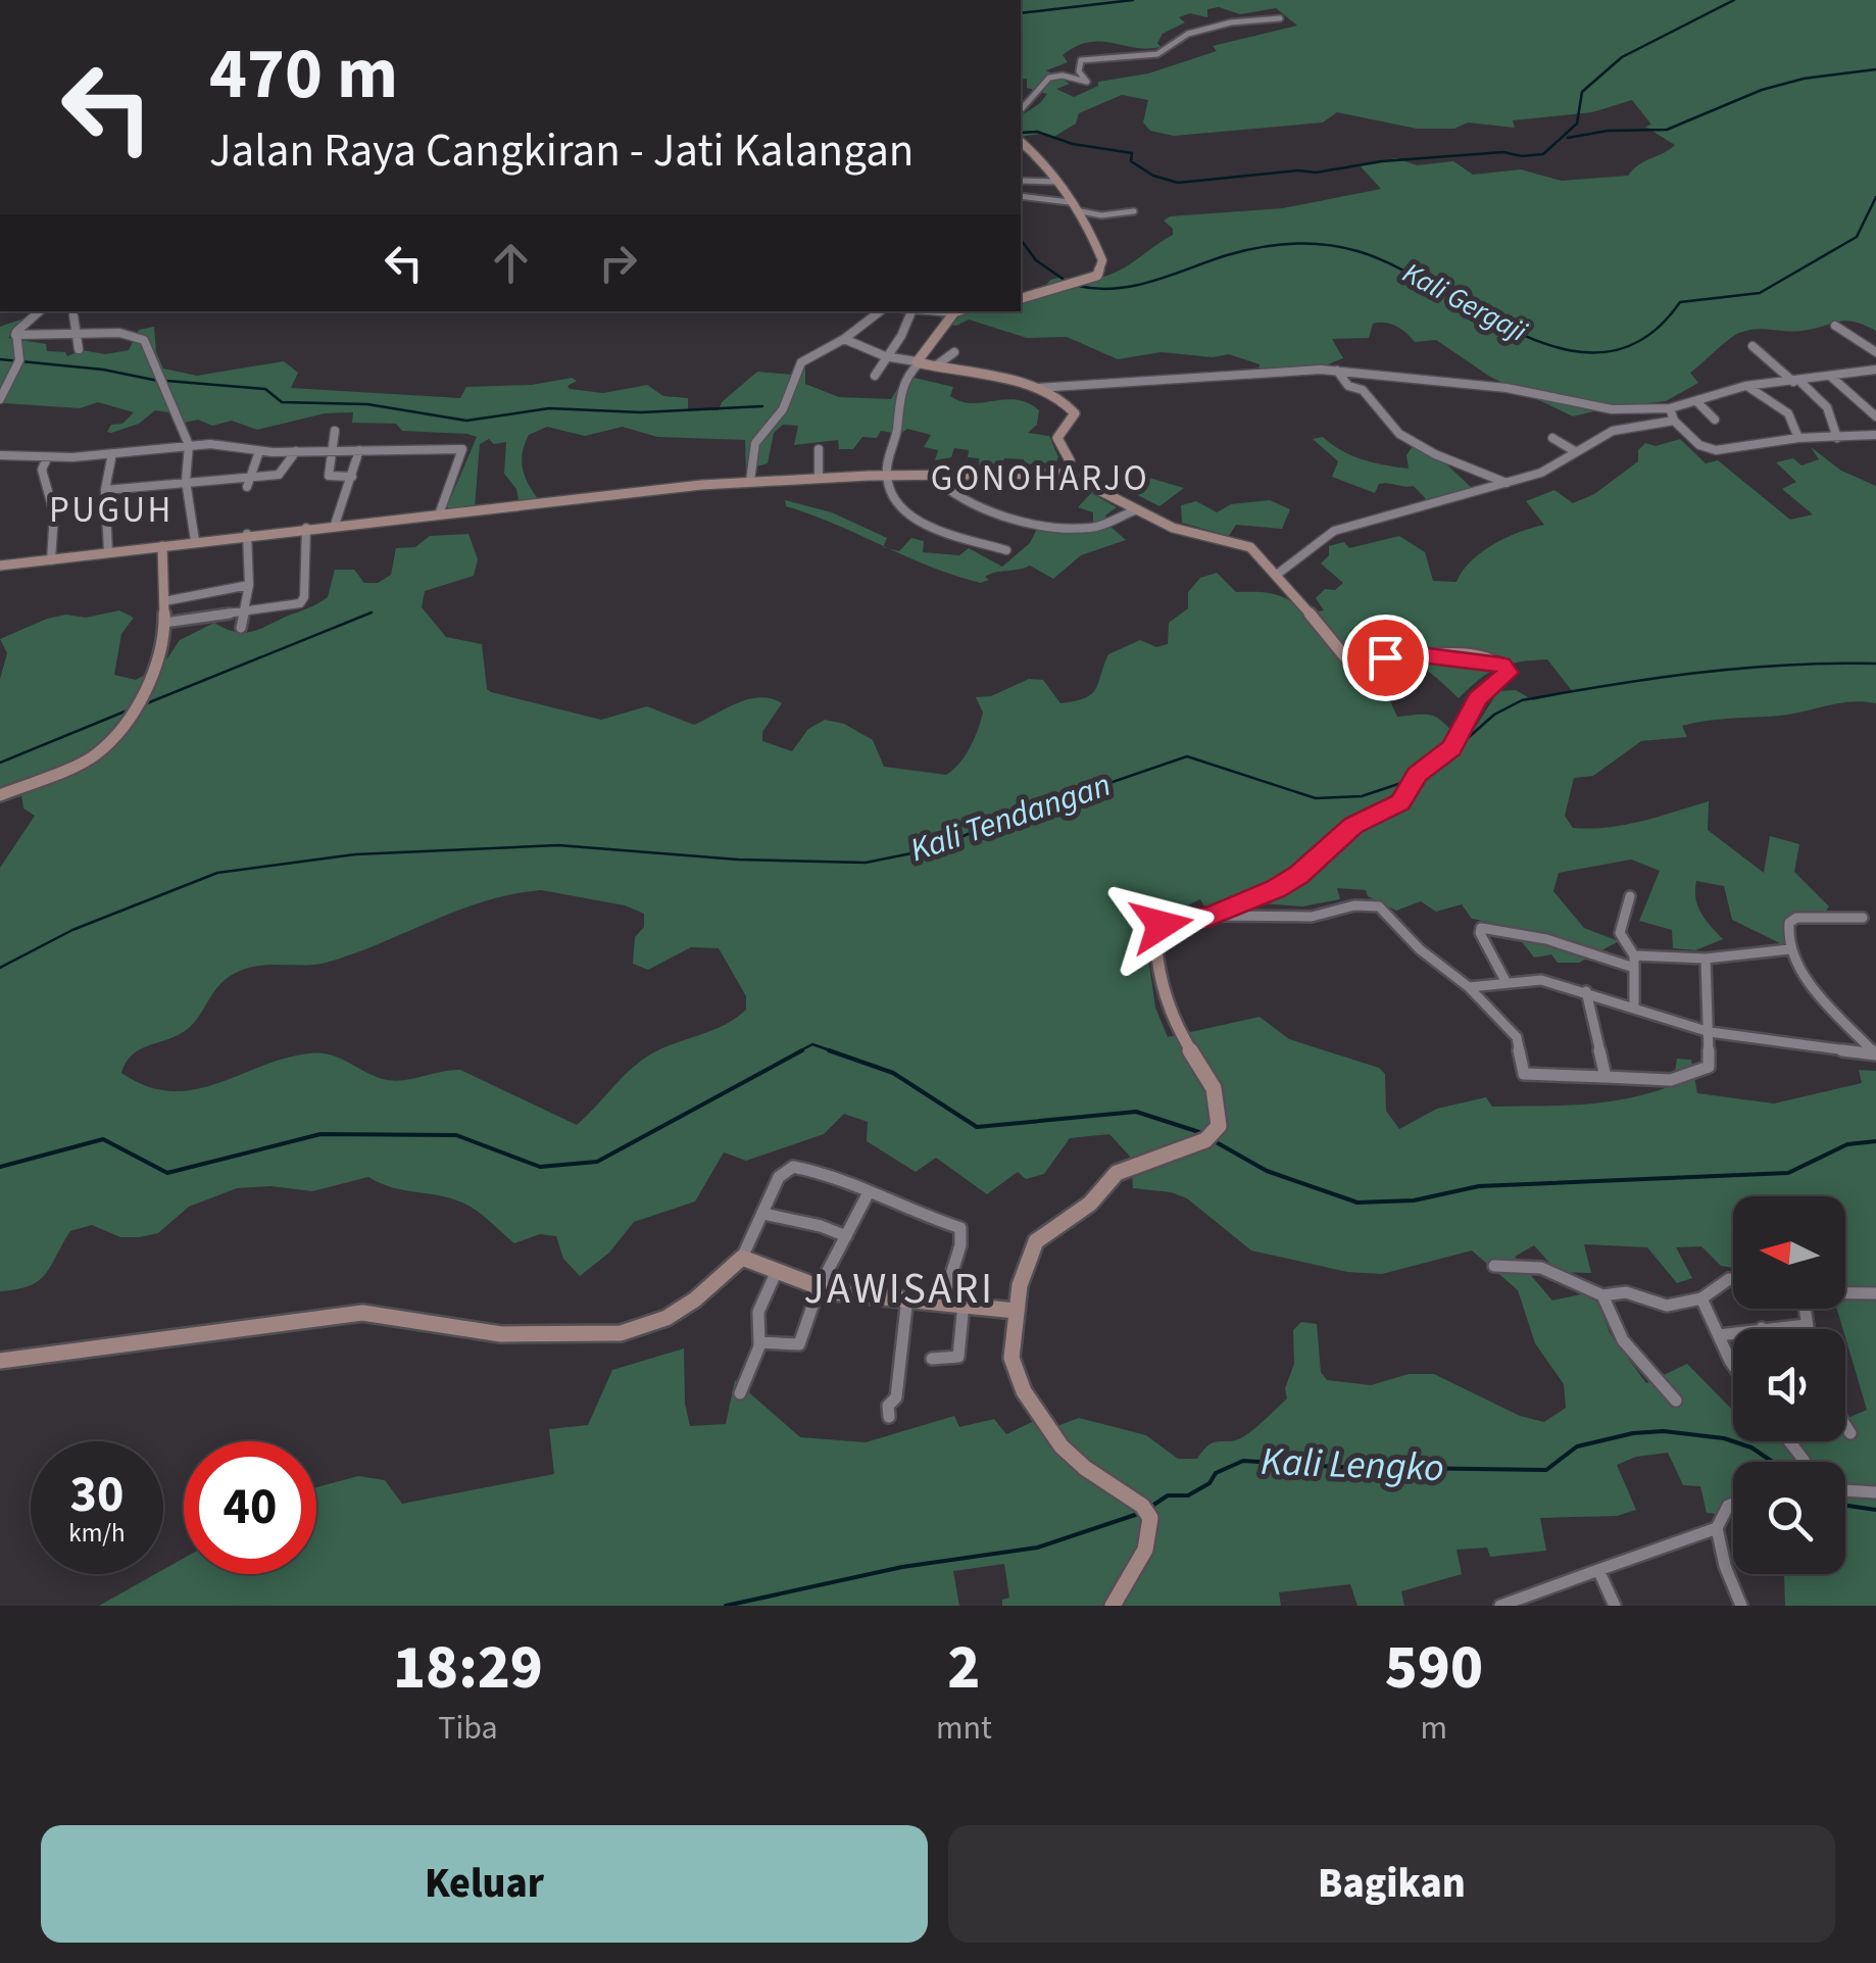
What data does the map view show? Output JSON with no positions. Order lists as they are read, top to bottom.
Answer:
{
  "districts": ["GONOHARJO", "PUGUH", "JAWISARI"],
  "water": ["Kali Gergaji", "Kali Tendangan", "Kali Lengko"],
  "north": "left",
  "page": {
    "turn": ["470 m", "Jalan Raya Cangkiran - Jati Kalangan"],
    "speed": "30 km/h",
    "limit": "40",
    "eta": [
      "18:29",
      "Tiba",
      "2",
      "mnt",
      "590",
      "m"
    ],
    "buttons": ["Keluar", "Bagikan"]
  }
}
